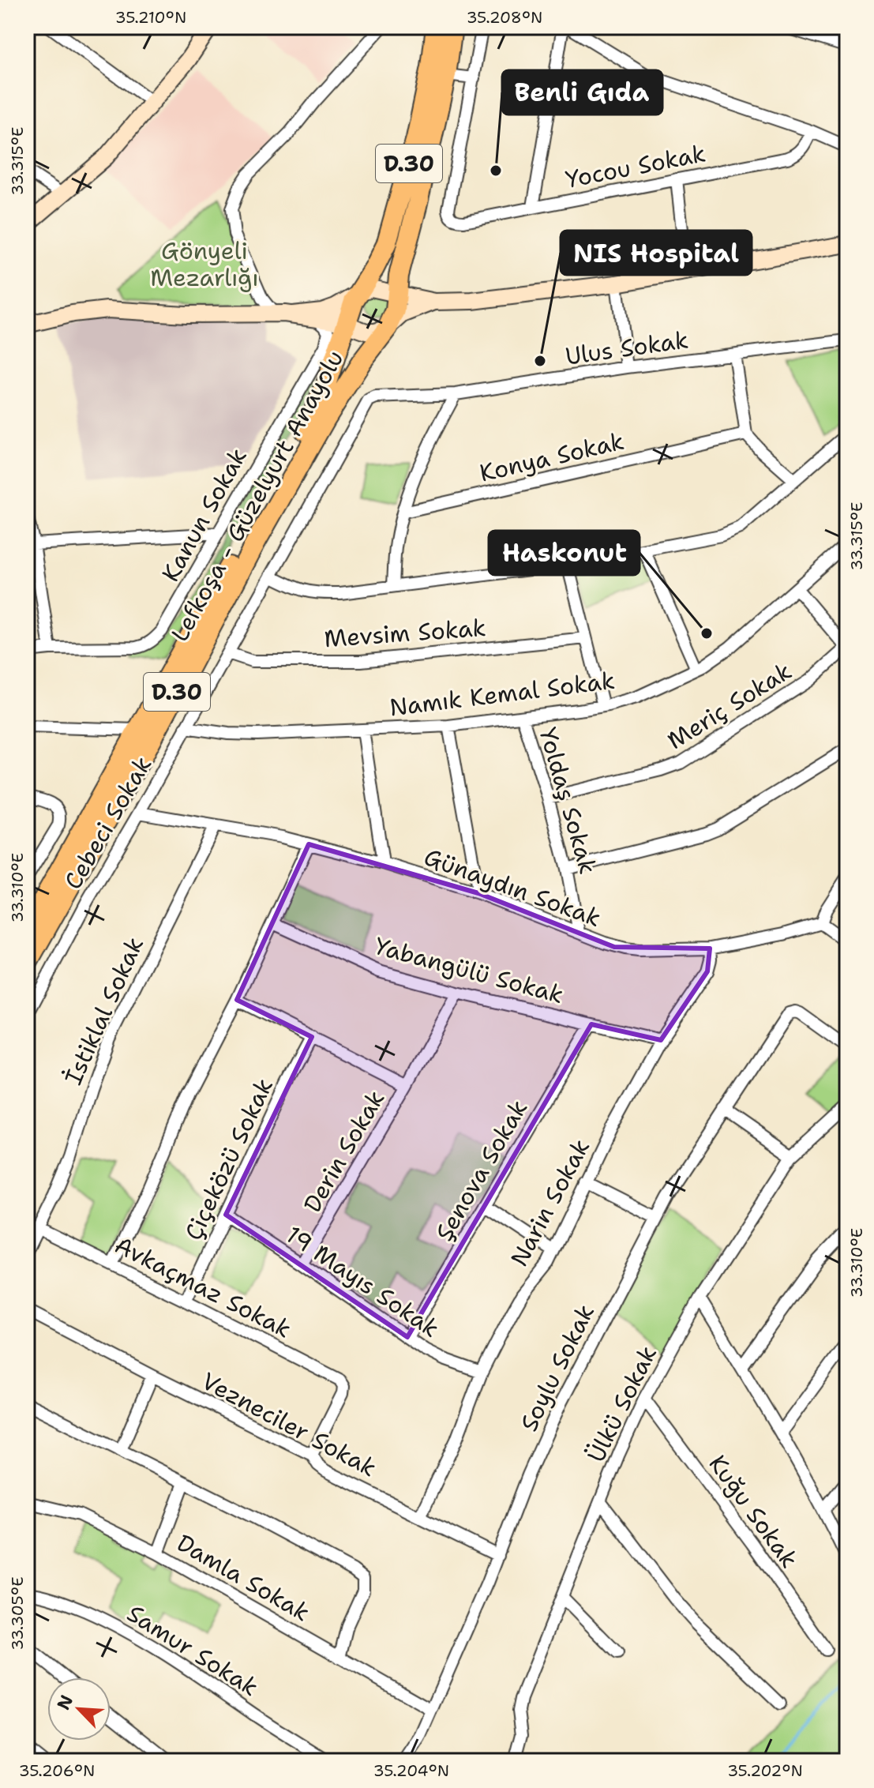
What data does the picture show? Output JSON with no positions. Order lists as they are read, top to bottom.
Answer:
{
  "streets": {
    "highway": ["D.30", "Lefkoşa - Güzelyurt Anayolu"],
    "street": [
      "Yocou Sokak",
      "Ulus Sokak",
      "Konya Sokak",
      "Kanun Sokak",
      "Mevsim Sokak",
      "Namık Kemal Sokak",
      "Meriç Sokak",
      "Yoldaş Sokak",
      "Cebeci Sokak",
      "Günaydın Sokak",
      "Yabangülü Sokak",
      "İstiklal Sokak",
      "Derin Sokak",
      "Çiçeközü Sokak",
      "Şenova Sokak",
      "Narin Sokak",
      "19 Mayıs Sokak",
      "Avkaçmaz Sokak",
      "Soylu Sokak",
      "Ülkü Sokak",
      "Vezneciler Sokak",
      "Kuğu Sokak",
      "Damla Sokak",
      "Samur Sokak"
    ]
  },
  "crossings": [
    ["Ulus Sokak", "Cebeci Sokak"],
    ["Mevsim Sokak", "Cebeci Sokak"],
    ["Namık Kemal Sokak", "Yoldaş Sokak"],
    ["Namık Kemal Sokak", "Cebeci Sokak"],
    ["Meriç Sokak", "Yoldaş Sokak"],
    ["Yoldaş Sokak", "Günaydın Sokak"],
    ["Cebeci Sokak", "Günaydın Sokak"],
    ["Günaydın Sokak", "İstiklal Sokak"],
    ["Günaydın Sokak", "Narin Sokak"],
    ["Yabangülü Sokak", "Derin Sokak"],
    ["Yabangülü Sokak", "Şenova Sokak"],
    ["Yabangülü Sokak", "Narin Sokak"],
    ["İstiklal Sokak", "Avkaçmaz Sokak"],
    ["Derin Sokak", "19 Mayıs Sokak"],
    ["Çiçeközü Sokak", "19 Mayıs Sokak"],
    ["Çiçeközü Sokak", "Avkaçmaz Sokak"],
    ["Şenova Sokak", "19 Mayıs Sokak"],
    ["Narin Sokak", "19 Mayıs Sokak"],
    ["Narin Sokak", "Vezneciler Sokak"],
    ["Avkaçmaz Sokak", "Vezneciler Sokak"],
    ["Soylu Sokak", "Vezneciler Sokak"],
    ["Soylu Sokak", "Damla Sokak"],
    ["Ülkü Sokak", "Kuğu Sokak"]
  ],
  "parks": ["Gönyeli Mezarlığı"],
  "places": ["Benli Gıda", "NIS Hospital", "Haskonut"],
  "north": "top left",
  "coordinates": [
    "35.210°N",
    "35.208°N",
    "33.315°E",
    "33.310°E",
    "33.305°E",
    "35.206°N",
    "35.204°N",
    "35.202°N"
  ]
}
